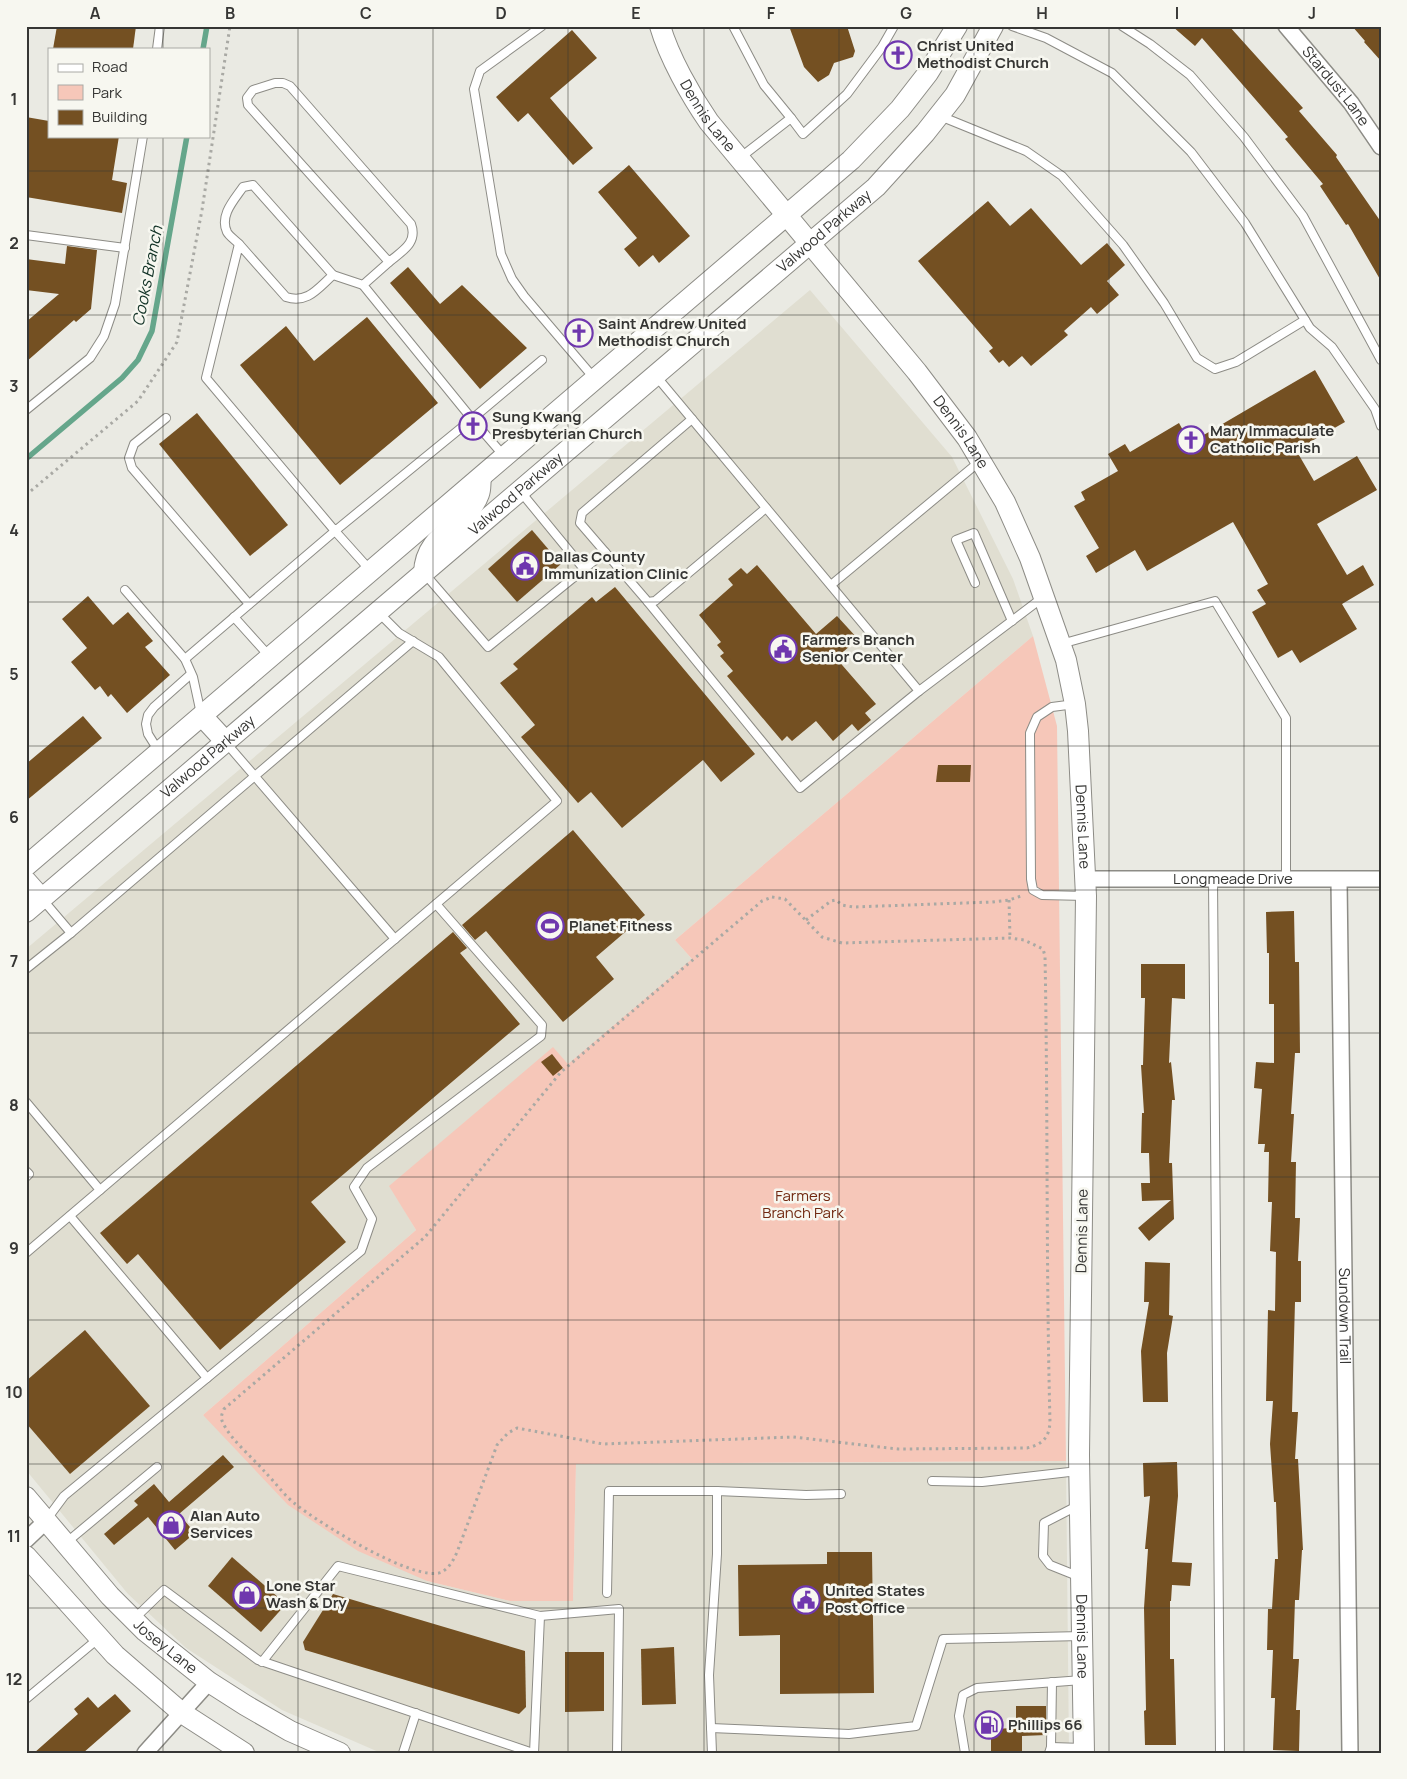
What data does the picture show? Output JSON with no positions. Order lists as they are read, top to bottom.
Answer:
{
  "streets": {
    "main road": ["Dennis Lane", "Valwood Parkway", "Josey Lane"],
    "street": ["Stardust Lane", "Longmeade Drive", "Sundown Trail"]
  },
  "crossings": [
    ["Dennis Lane", "Valwood Parkway"],
    ["Dennis Lane", "Longmeade Drive"],
    ["Longmeade Drive", "Sundown Trail"]
  ],
  "water": ["Cooks Branch"],
  "parks": ["Farmers Branch Park"],
  "places": {
    "church": [
      "Christ United Methodist Church",
      "Saint Andrew United Methodist Church",
      "Sung Kwang Presbyterian Church",
      "Mary Immaculate Catholic Parish"
    ],
    "public building": ["Dallas County Immunization Clinic", "Farmers Branch Senior Center", "United States Post Office"],
    "sports": ["Planet Fitness"],
    "shop": ["Alan Auto Services", "Lone Star Wash & Dry"],
    "fuel station": ["Phillips 66"]
  },
  "legend": ["Road", "Park", "Building"],
  "grid": {
    "columns": [
      "A",
      "B",
      "C",
      "D",
      "E",
      "F",
      "G",
      "H",
      "I",
      "J"
    ],
    "rows": [
      "1",
      "2",
      "3",
      "4",
      "5",
      "6",
      "7",
      "8",
      "9",
      "10",
      "11",
      "12"
    ]
  }
}
